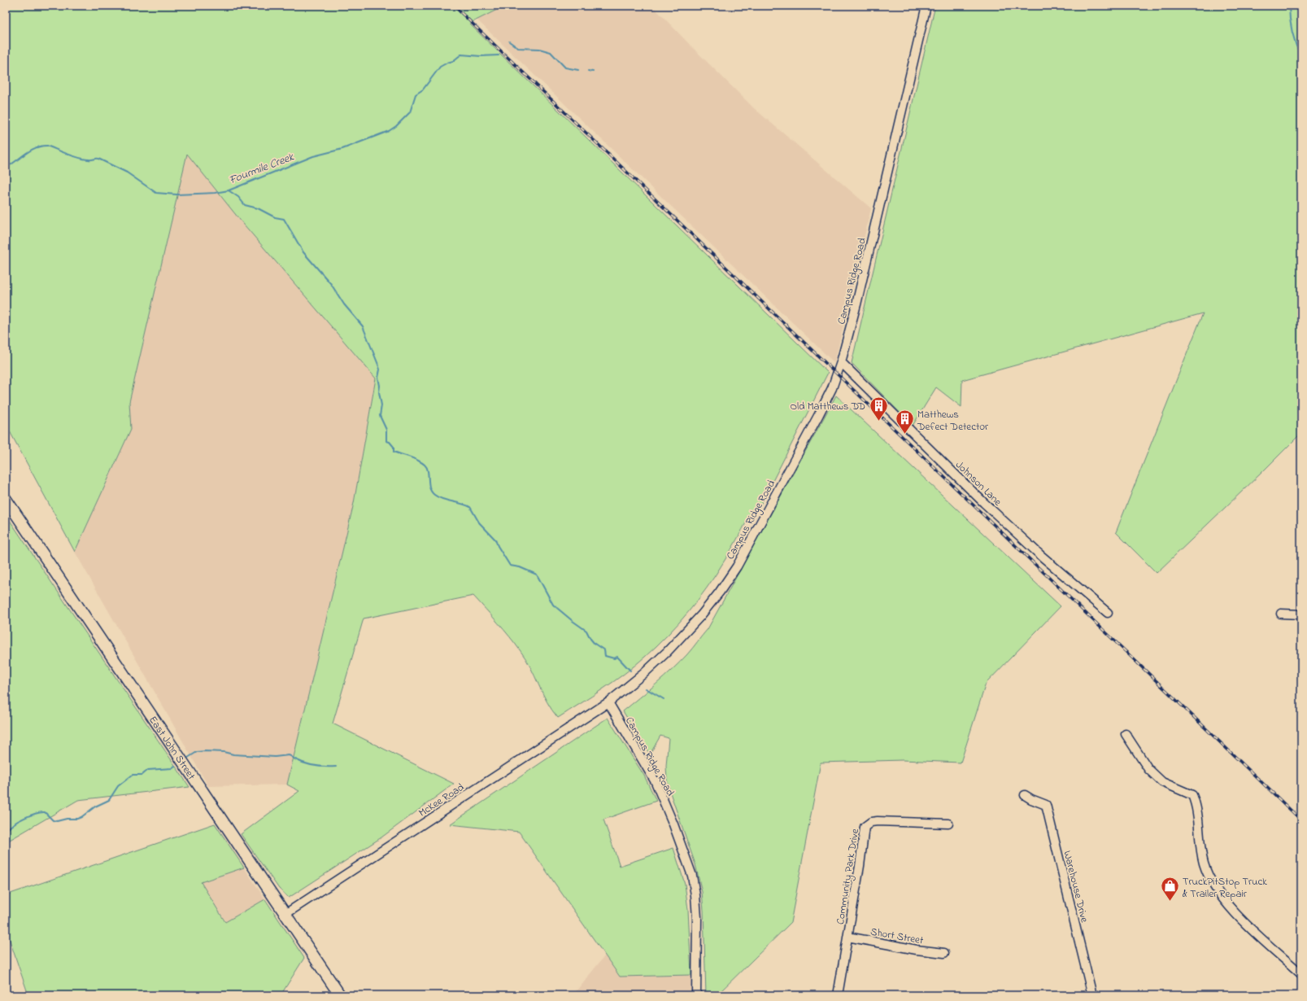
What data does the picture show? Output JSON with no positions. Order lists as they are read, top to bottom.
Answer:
{
  "streets": {
    "main road": ["East John Street"],
    "street": [
      "Campus Ridge Road",
      "Johnson Lane",
      "McKee Road",
      "Community Park Drive",
      "Warehouse Drive",
      "Short Street"
    ]
  },
  "crossings": [
    ["Campus Ridge Road", "Johnson Lane"],
    ["Campus Ridge Road", "McKee Road"],
    ["East John Street", "McKee Road"],
    ["Community Park Drive", "Short Street"]
  ],
  "water": ["Fourmile Creek"],
  "places": {
    "building": ["Old Matthews DD", "Matthews Defect Detector"],
    "shop": ["TruckPitStop Truck & Trailer Repair"]
  }
}
